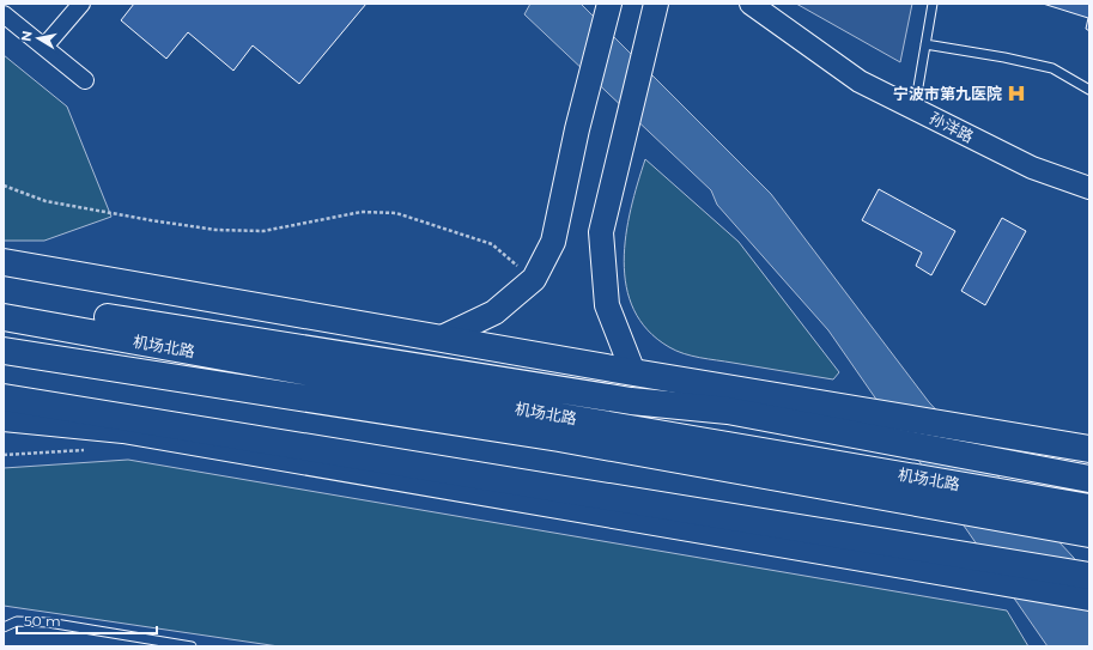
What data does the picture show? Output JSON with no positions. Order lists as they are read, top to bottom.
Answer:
{
  "streets": {
    "main road": ["机场北路"],
    "street": ["孙洋路"]
  },
  "places": {
    "hospital": ["宁波市第九医院"]
  },
  "scale_bar": "50 m",
  "north": "left"
}
